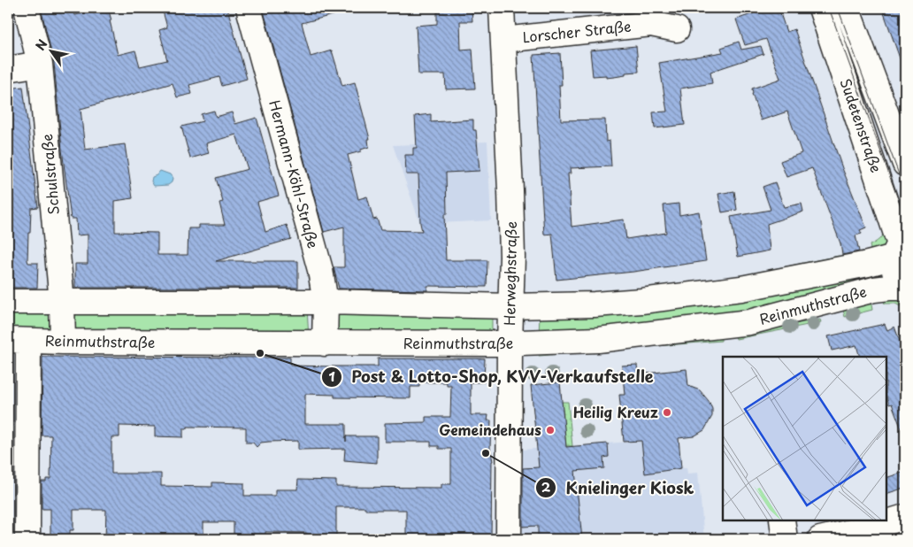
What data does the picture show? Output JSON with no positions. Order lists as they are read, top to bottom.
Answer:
{
  "streets": {
    "street": [
      "Lorscher Straße",
      "Sudetenstraße",
      "Schulstraße",
      "Hermann-Köhl-Straße",
      "Herweghstraße",
      "Reinmuthstraße"
    ]
  },
  "crossings": [
    ["Lorscher Straße", "Herweghstraße"],
    ["Sudetenstraße", "Reinmuthstraße"],
    ["Schulstraße", "Reinmuthstraße"],
    ["Hermann-Köhl-Straße", "Reinmuthstraße"],
    ["Herweghstraße", "Reinmuthstraße"]
  ],
  "places": [
    "Post & Lotto-Shop, KVV-Verkaufstelle",
    "Heilig Kreuz",
    "Gemeindehaus",
    "Knielinger Kiosk"
  ],
  "north": "top left"
}
